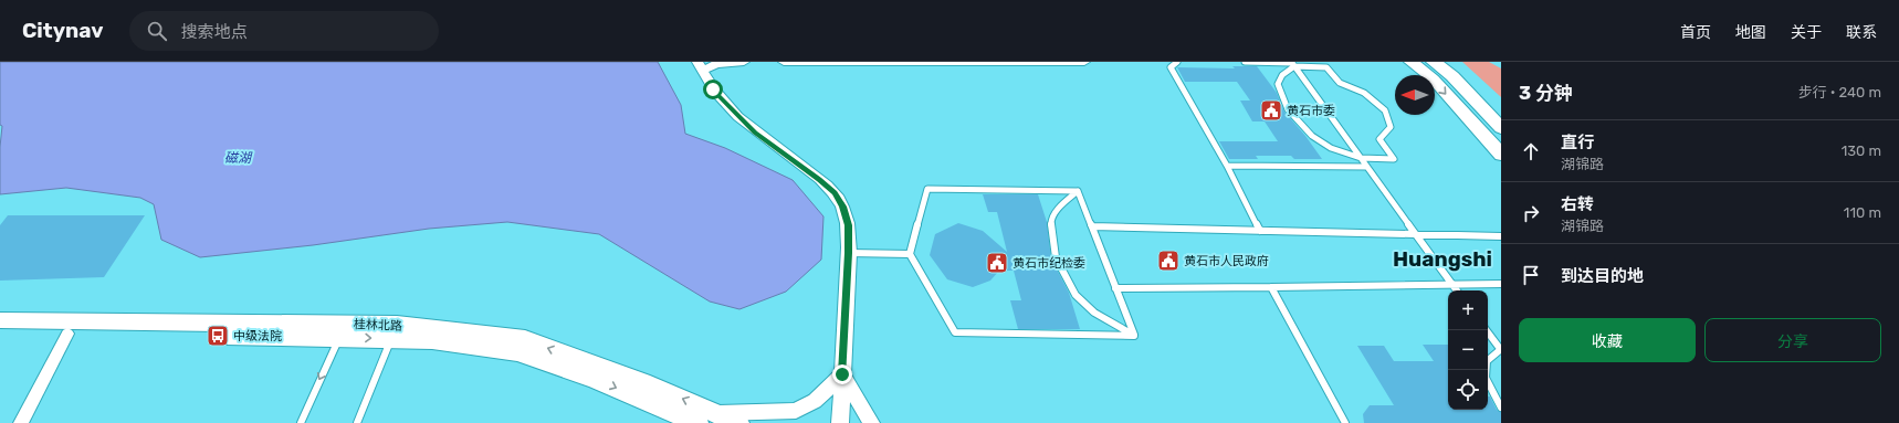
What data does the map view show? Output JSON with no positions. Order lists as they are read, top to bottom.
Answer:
{
  "streets": {
    "main road": ["桂林北路"]
  },
  "districts": ["Huangshi"],
  "water": ["磁湖"],
  "places": {
    "public building": ["黄石市委", "黄石市人民政府", "黄石市纪检委"],
    "bus stop": ["中级法院"]
  },
  "north": "left",
  "page": {
    "header": "Citynav",
    "search": "搜索地点",
    "nav": [
      "首页",
      "地图",
      "关于",
      "联系"
    ],
    "heading": ["3 分钟", "步行 · 240 m"],
    "list": [
      ["直行", "湖锦路", "130 m"],
      ["右转", "湖锦路", "110 m"],
      "到达目的地"
    ],
    "map_buttons": ["+", "−"],
    "buttons": ["收藏", "分享"]
  }
}
